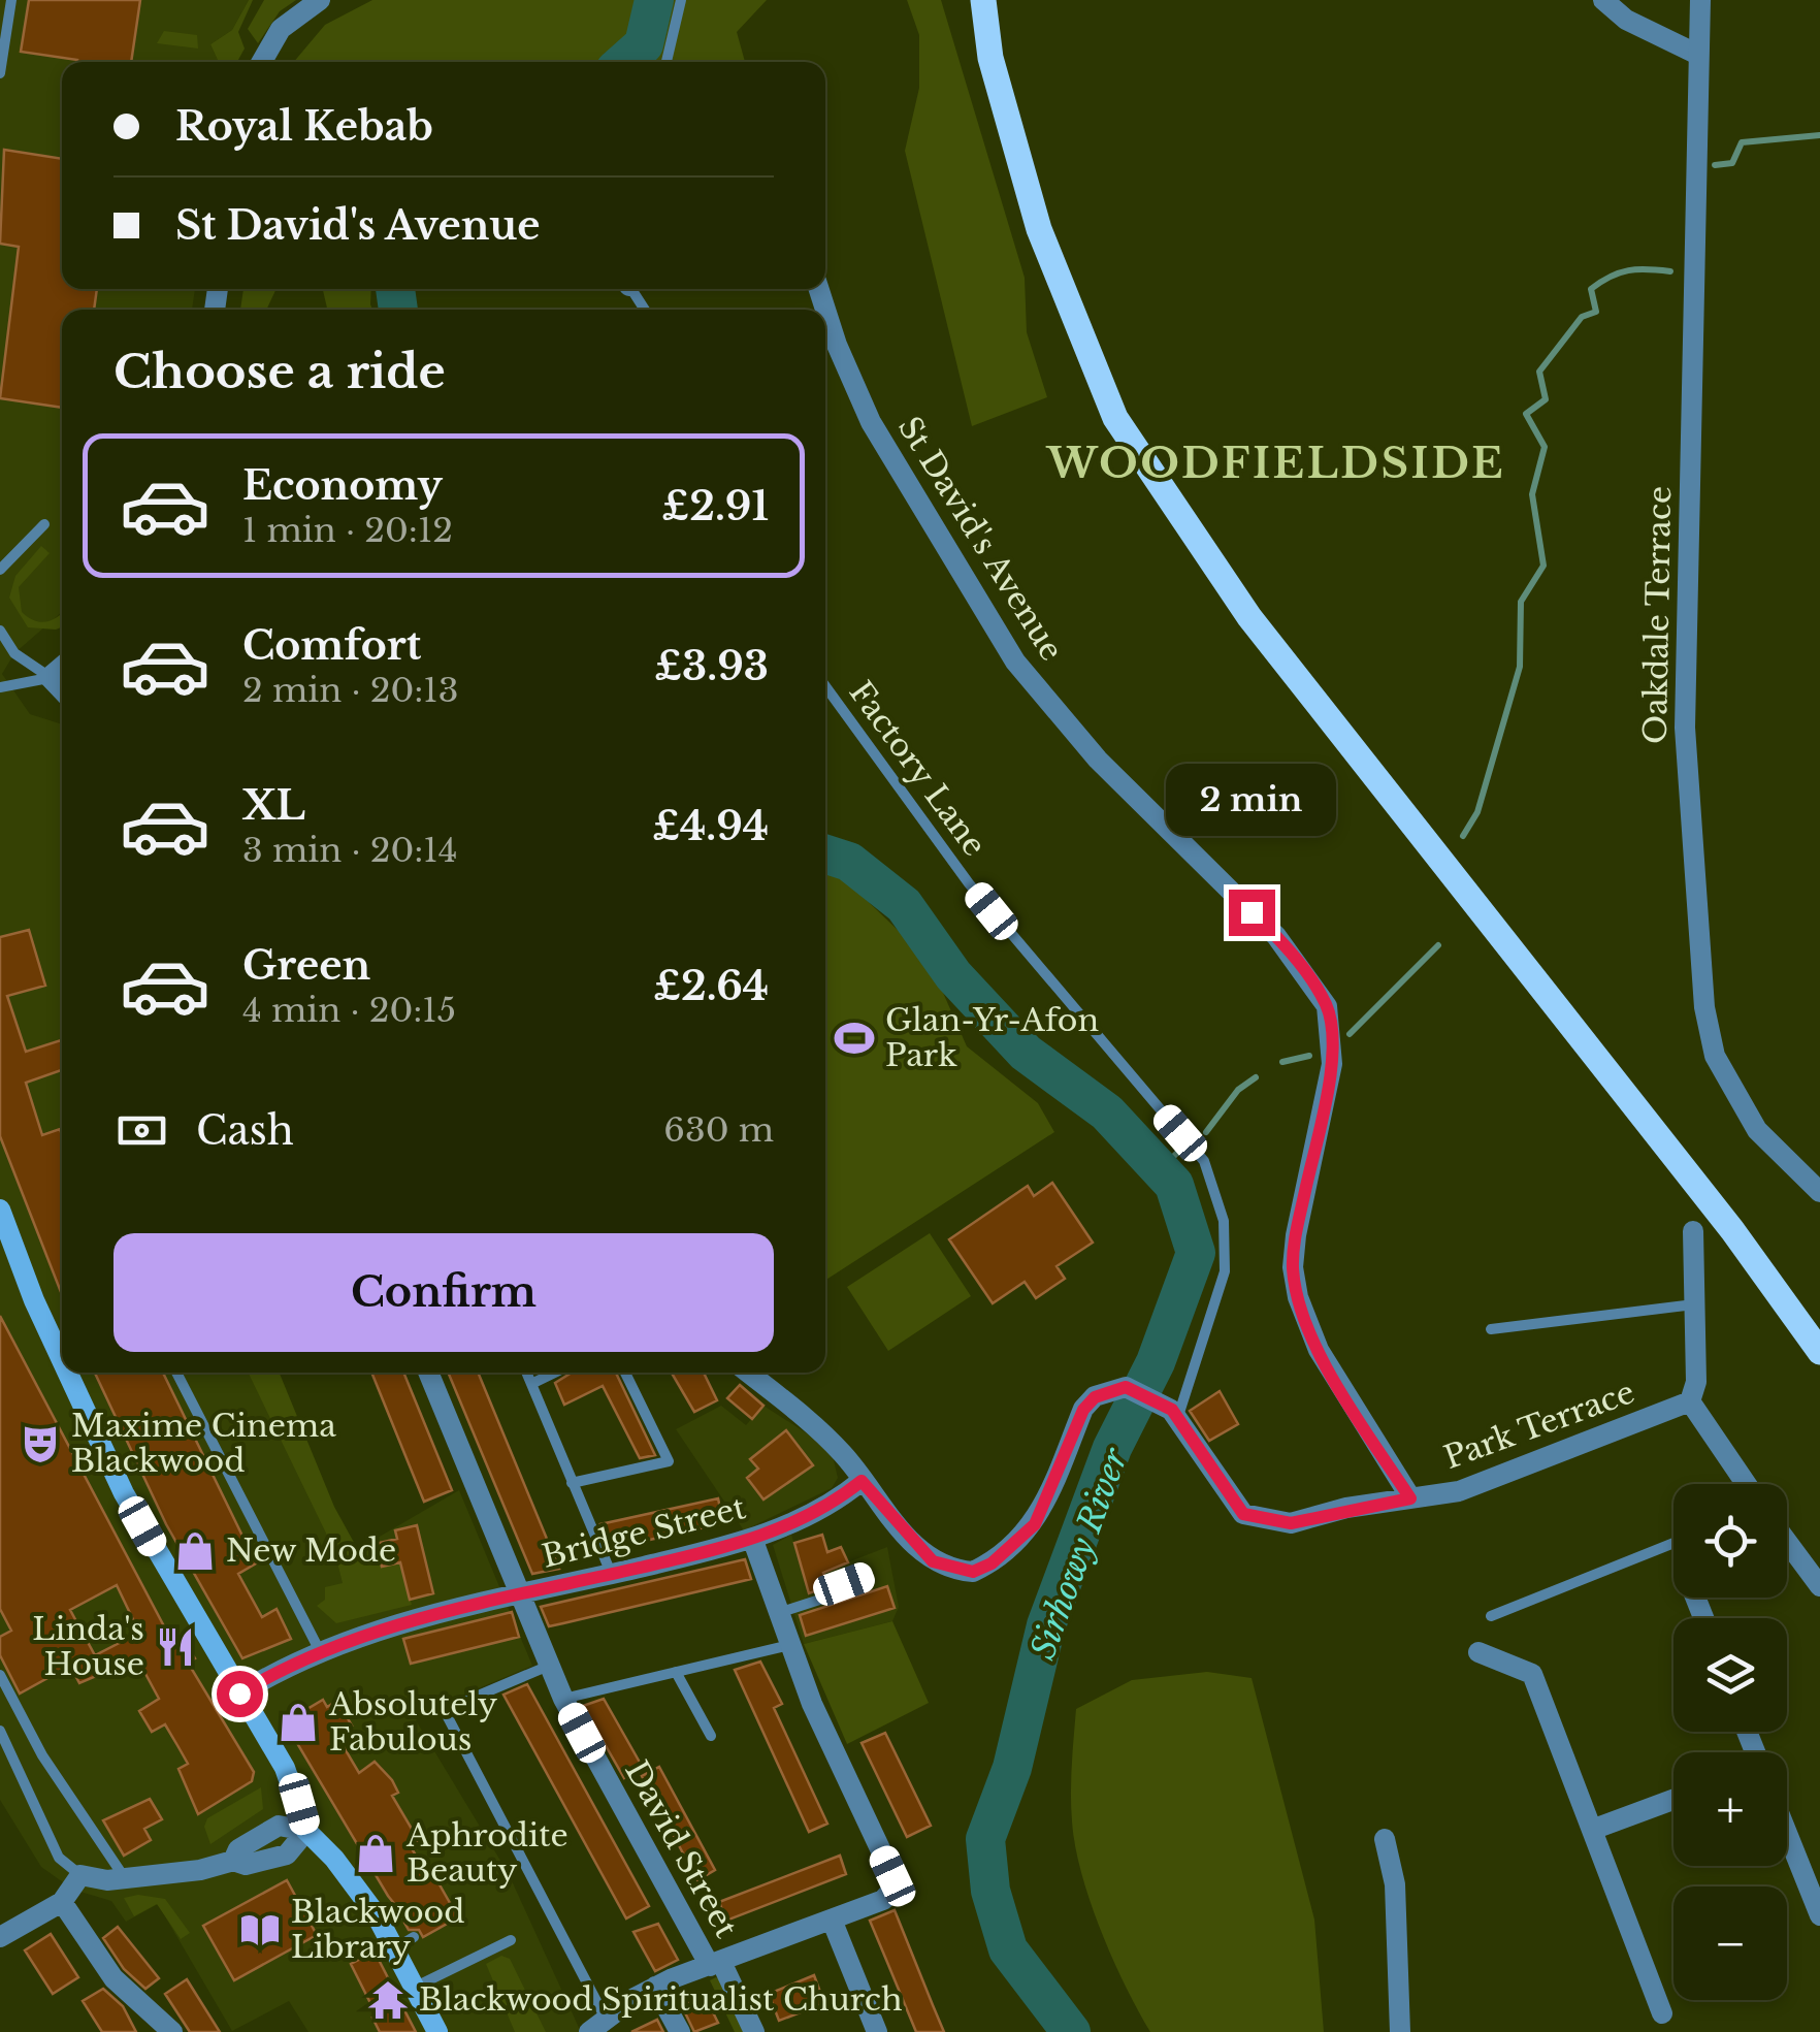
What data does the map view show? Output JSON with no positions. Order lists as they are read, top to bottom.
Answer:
{
  "streets": {
    "street": [
      "St David's Avenue",
      "Oakdale Terrace",
      "Park Terrace",
      "Bridge Street",
      "David Street"
    ],
    "lane": ["Factory Lane"]
  },
  "crossings": [
    ["St David's Avenue", "Park Terrace"],
    ["Factory Lane", "Park Terrace"],
    ["Bridge Street", "David Street"]
  ],
  "districts": ["WOODFIELDSIDE"],
  "water": ["Sirhowy River"],
  "places": {
    "sports": ["Glan-Yr-Afon Park"],
    "theatre": ["Maxime Cinema Blackwood"],
    "shop": ["New Mode", "Absolutely Fabulous", "Aphrodite Beauty"],
    "restaurant": ["Linda's House"],
    "library": ["Blackwood Library"],
    "temple": ["Blackwood Spiritualist Church"]
  },
  "page": {
    "banner": ["Royal Kebab", "St David's Avenue"],
    "heading": "Choose a ride",
    "list": [
      {
        "name": "Economy",
        "note": "1 min · 20:12",
        "value": "£2.91"
      },
      {
        "name": "Comfort",
        "note": "2 min · 20:13",
        "value": "£3.93"
      },
      {
        "name": "XL",
        "note": "3 min · 20:14",
        "value": "£4.94"
      },
      {
        "name": "Green",
        "note": "4 min · 20:15",
        "value": "£2.64"
      }
    ],
    "bubble": "2 min",
    "pay": ["Cash", "630 m"],
    "buttons": "Confirm",
    "map_buttons": ["+", "−"]
  }
}
